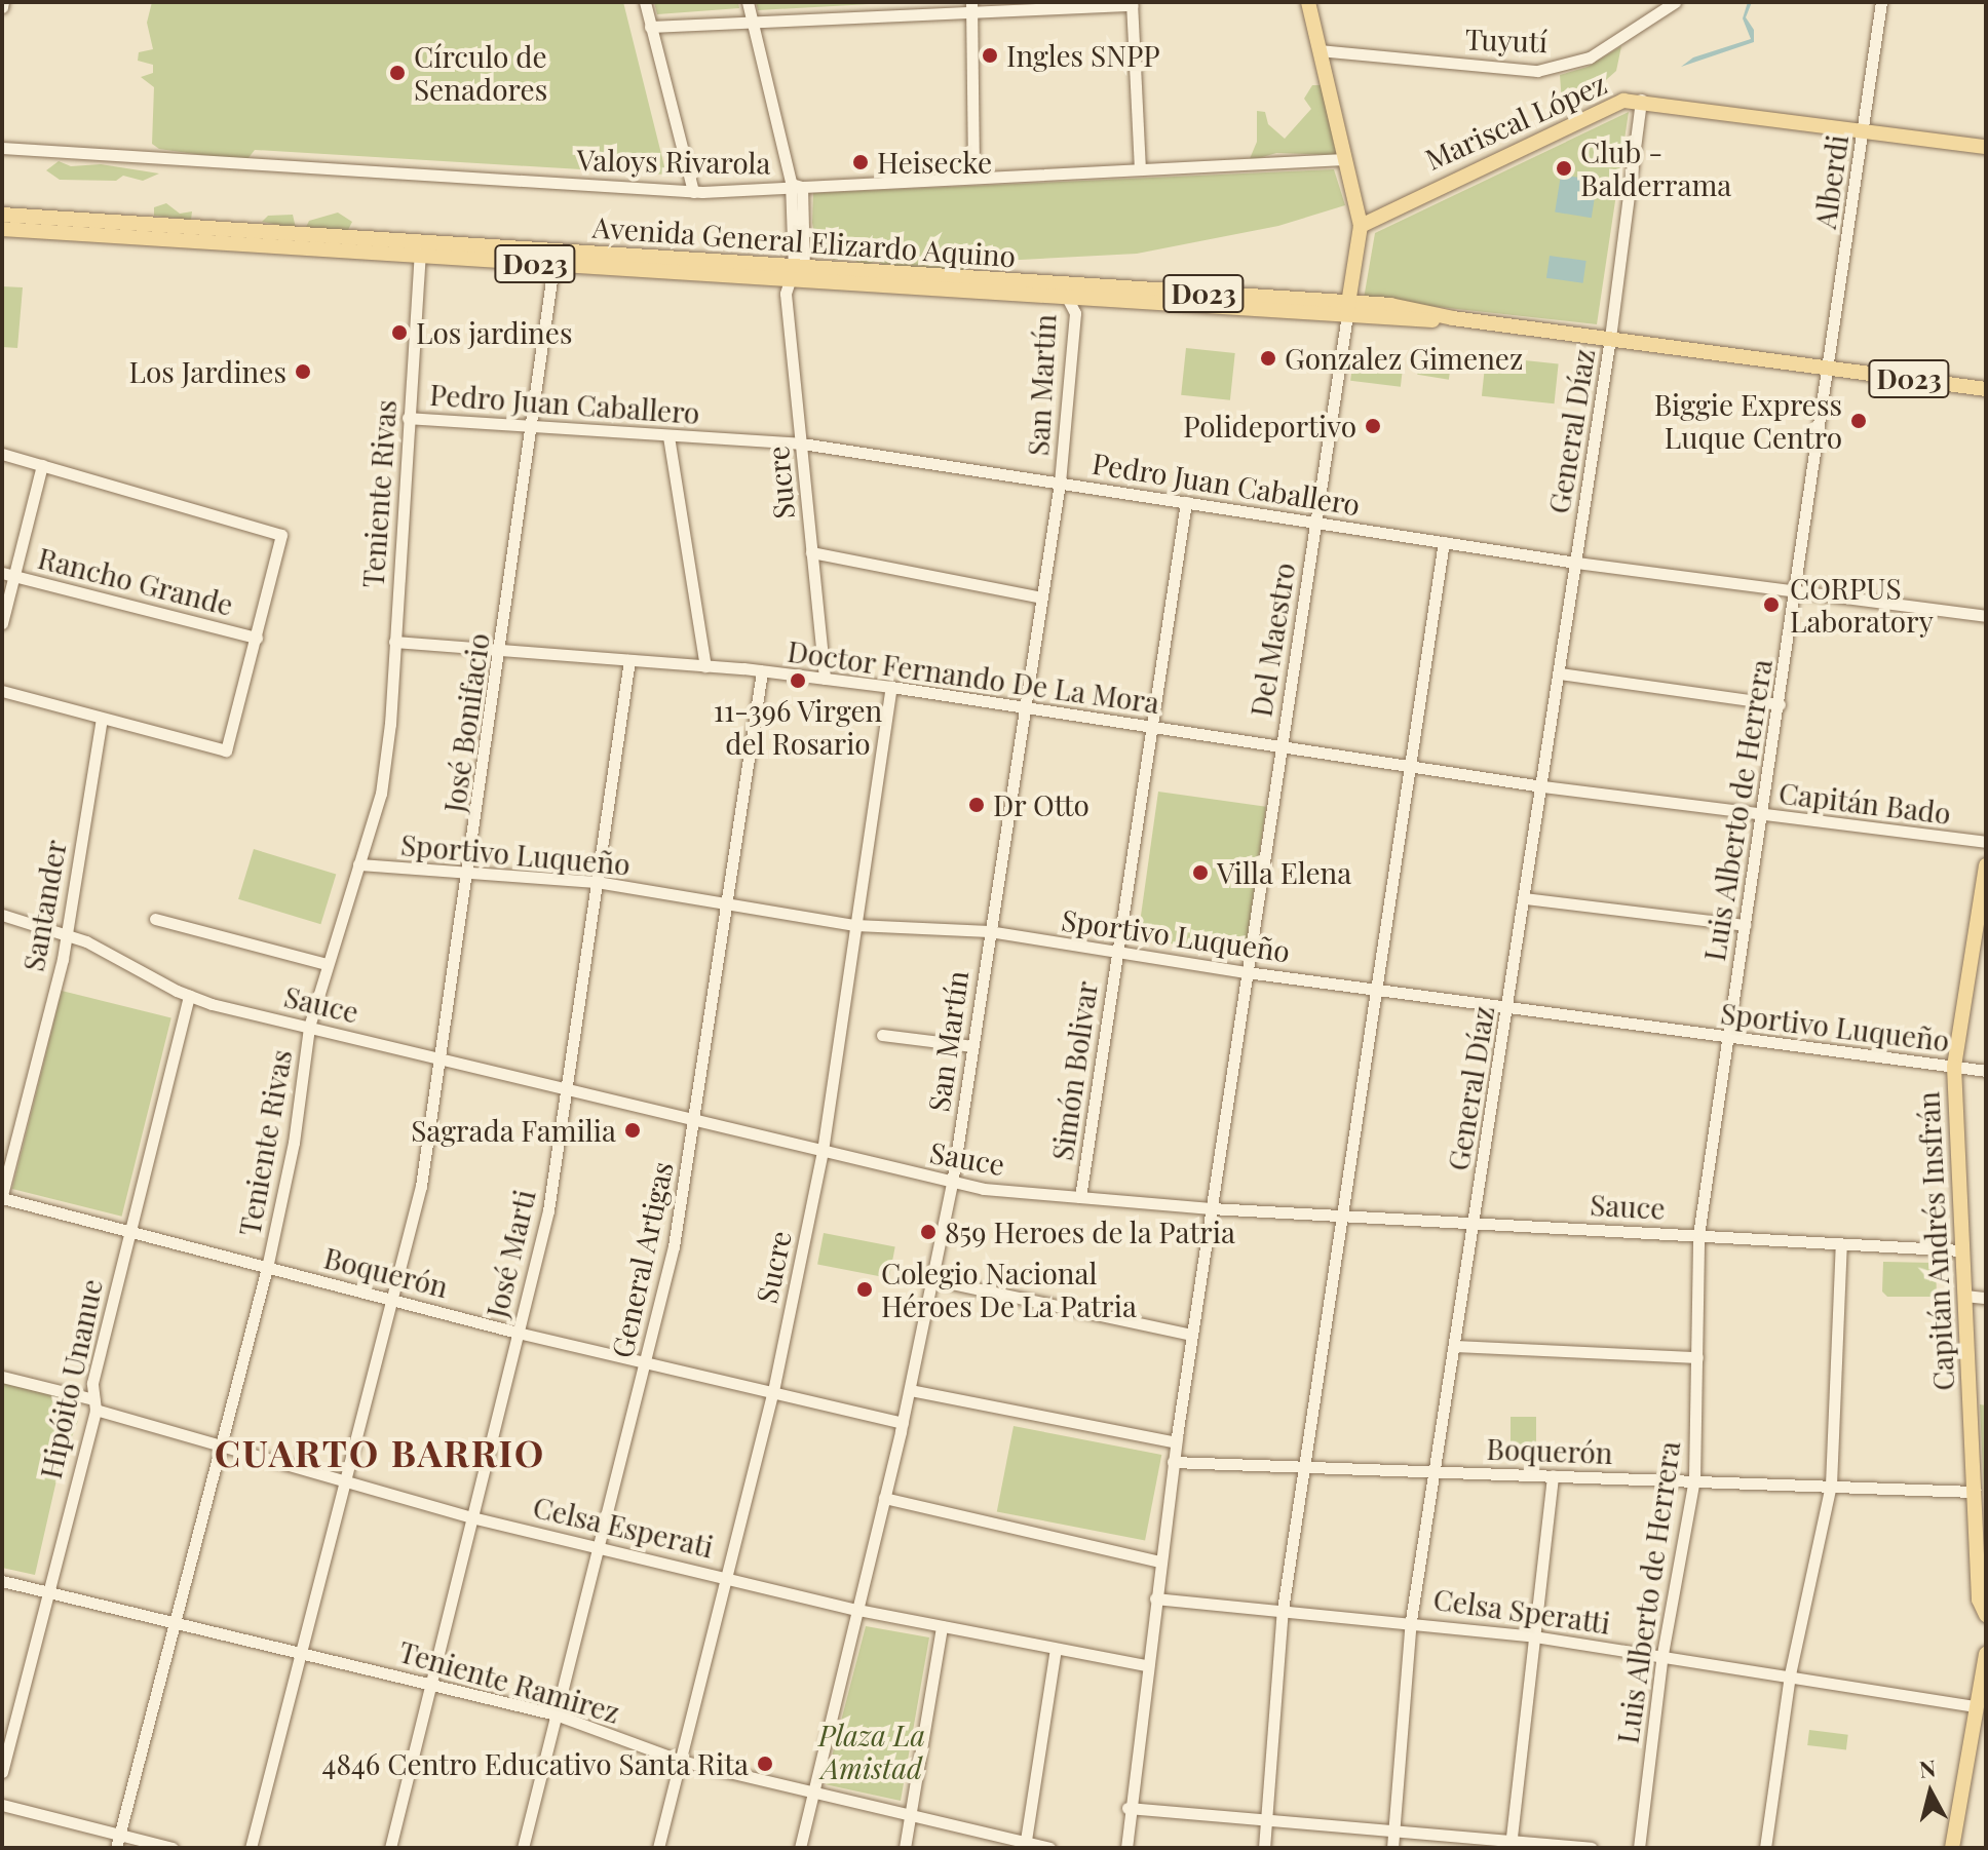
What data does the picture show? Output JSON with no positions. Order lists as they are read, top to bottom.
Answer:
{
  "streets": {
    "main road": [
      "Mariscal López",
      "Avenida General Elizardo Aquino",
      "D023",
      "Capitán Andrés Insfrán"
    ],
    "street": [
      "Tuyutí",
      "Valoys Rivarola",
      "Alberdi",
      "San Martín",
      "Pedro Juan Caballero",
      "General Díaz",
      "Sucre",
      "Teniente Rivas",
      "Rancho Grande",
      "Del Maestro",
      "Doctor Fernando De La Mora",
      "José Bonifacio",
      "Capitán Bado",
      "Luis Alberto de Herrera",
      "Sportivo Luqueño",
      "Santander",
      "Sauce",
      "Simón Bolivar",
      "José Marti",
      "General Artigas",
      "Boquerón",
      "Hipóito Unanue",
      "Celsa Esperati",
      "Celsa Speratti",
      "Teniente Ramirez"
    ]
  },
  "crossings": [
    ["Mariscal López", "Alberdi"],
    ["Mariscal López", "General Díaz"],
    ["Valoys Rivarola", "Sucre"],
    ["Alberdi", "Avenida General Elizardo Aquino"],
    ["Alberdi", "Luis Alberto de Herrera"],
    ["Avenida General Elizardo Aquino", "San Martín"],
    ["Avenida General Elizardo Aquino", "General Díaz"],
    ["Avenida General Elizardo Aquino", "Sucre"],
    ["Avenida General Elizardo Aquino", "Teniente Rivas"],
    ["Avenida General Elizardo Aquino", "Del Maestro"],
    ["Avenida General Elizardo Aquino", "José Bonifacio"],
    ["Avenida General Elizardo Aquino", "Luis Alberto de Herrera"],
    ["San Martín", "Pedro Juan Caballero"],
    ["San Martín", "Doctor Fernando De La Mora"],
    ["San Martín", "Sportivo Luqueño"],
    ["San Martín", "Sauce"],
    ["San Martín", "Boquerón"],
    ["San Martín", "Celsa Esperati"],
    ["San Martín", "Teniente Ramirez"],
    ["Pedro Juan Caballero", "General Díaz"],
    ["Pedro Juan Caballero", "Sucre"],
    ["Pedro Juan Caballero", "Teniente Rivas"],
    ["Pedro Juan Caballero", "Del Maestro"],
    ["Pedro Juan Caballero", "José Bonifacio"],
    ["Pedro Juan Caballero", "Luis Alberto de Herrera"],
    ["Pedro Juan Caballero", "Simón Bolivar"],
    ["General Díaz", "Doctor Fernando De La Mora"],
    ["General Díaz", "Capitán Bado"],
    ["General Díaz", "Sportivo Luqueño"],
    ["General Díaz", "Sauce"],
    ["General Díaz", "Boquerón"],
    ["General Díaz", "Celsa Speratti"],
    ["Sucre", "Doctor Fernando De La Mora"],
    ["Sucre", "Sportivo Luqueño"],
    ["Sucre", "Sauce"],
    ["Sucre", "Boquerón"],
    ["Sucre", "Celsa Esperati"],
    ["Sucre", "Teniente Ramirez"],
    ["Teniente Rivas", "Doctor Fernando De La Mora"],
    ["Teniente Rivas", "Sportivo Luqueño"],
    ["Teniente Rivas", "Sauce"],
    ["Teniente Rivas", "Boquerón"],
    ["Teniente Rivas", "Celsa Esperati"],
    ["Teniente Rivas", "Teniente Ramirez"],
    ["Del Maestro", "Doctor Fernando De La Mora"],
    ["Del Maestro", "Sportivo Luqueño"],
    ["Del Maestro", "Sauce"],
    ["Del Maestro", "Boquerón"],
    ["Del Maestro", "Celsa Esperati"],
    ["Del Maestro", "Celsa Speratti"],
    ["Doctor Fernando De La Mora", "José Bonifacio"],
    ["Doctor Fernando De La Mora", "Capitán Bado"],
    ["Doctor Fernando De La Mora", "Simón Bolivar"],
    ["Doctor Fernando De La Mora", "José Marti"],
    ["Doctor Fernando De La Mora", "General Artigas"],
    ["José Bonifacio", "Sportivo Luqueño"],
    ["José Bonifacio", "Sauce"],
    ["José Bonifacio", "Boquerón"],
    ["José Bonifacio", "Celsa Esperati"],
    ["José Bonifacio", "Teniente Ramirez"],
    ["Capitán Bado", "Luis Alberto de Herrera"],
    ["Luis Alberto de Herrera", "Sportivo Luqueño"],
    ["Luis Alberto de Herrera", "Sauce"],
    ["Luis Alberto de Herrera", "Boquerón"],
    ["Luis Alberto de Herrera", "Celsa Speratti"],
    ["Sportivo Luqueño", "Simón Bolivar"],
    ["Sportivo Luqueño", "Capitán Andrés Insfrán"],
    ["Sportivo Luqueño", "José Marti"],
    ["Sportivo Luqueño", "General Artigas"],
    ["Santander", "Sauce"],
    ["Santander", "Boquerón"],
    ["Sauce", "Simón Bolivar"],
    ["Sauce", "Capitán Andrés Insfrán"],
    ["Sauce", "José Marti"],
    ["Sauce", "General Artigas"],
    ["Sauce", "Hipóito Unanue"],
    ["Capitán Andrés Insfrán", "Boquerón"],
    ["José Marti", "Boquerón"],
    ["José Marti", "Celsa Esperati"],
    ["José Marti", "Teniente Ramirez"],
    ["General Artigas", "Boquerón"],
    ["General Artigas", "Celsa Esperati"],
    ["General Artigas", "Teniente Ramirez"],
    ["Boquerón", "Hipóito Unanue"],
    ["Hipóito Unanue", "Celsa Esperati"],
    ["Hipóito Unanue", "Teniente Ramirez"]
  ],
  "districts": ["CUARTO BARRIO"],
  "parks": ["Plaza La Amistad"],
  "places": [
    "Ingles SNPP",
    "Círculo de Senadores",
    "Heisecke",
    "Club - Balderrama",
    "Los jardines",
    "Gonzalez Gimenez",
    "Los Jardines",
    "Biggie Express Luque Centro",
    "Polideportivo",
    "CORPUS Laboratory",
    "11-396 Virgen del Rosario",
    "Dr Otto",
    "Villa Elena",
    "Sagrada Familia",
    "859 Heroes de la Patria",
    "Colegio Nacional Héroes De La Patria",
    "4846 Centro Educativo Santa Rita"
  ],
  "north": "top"
}
